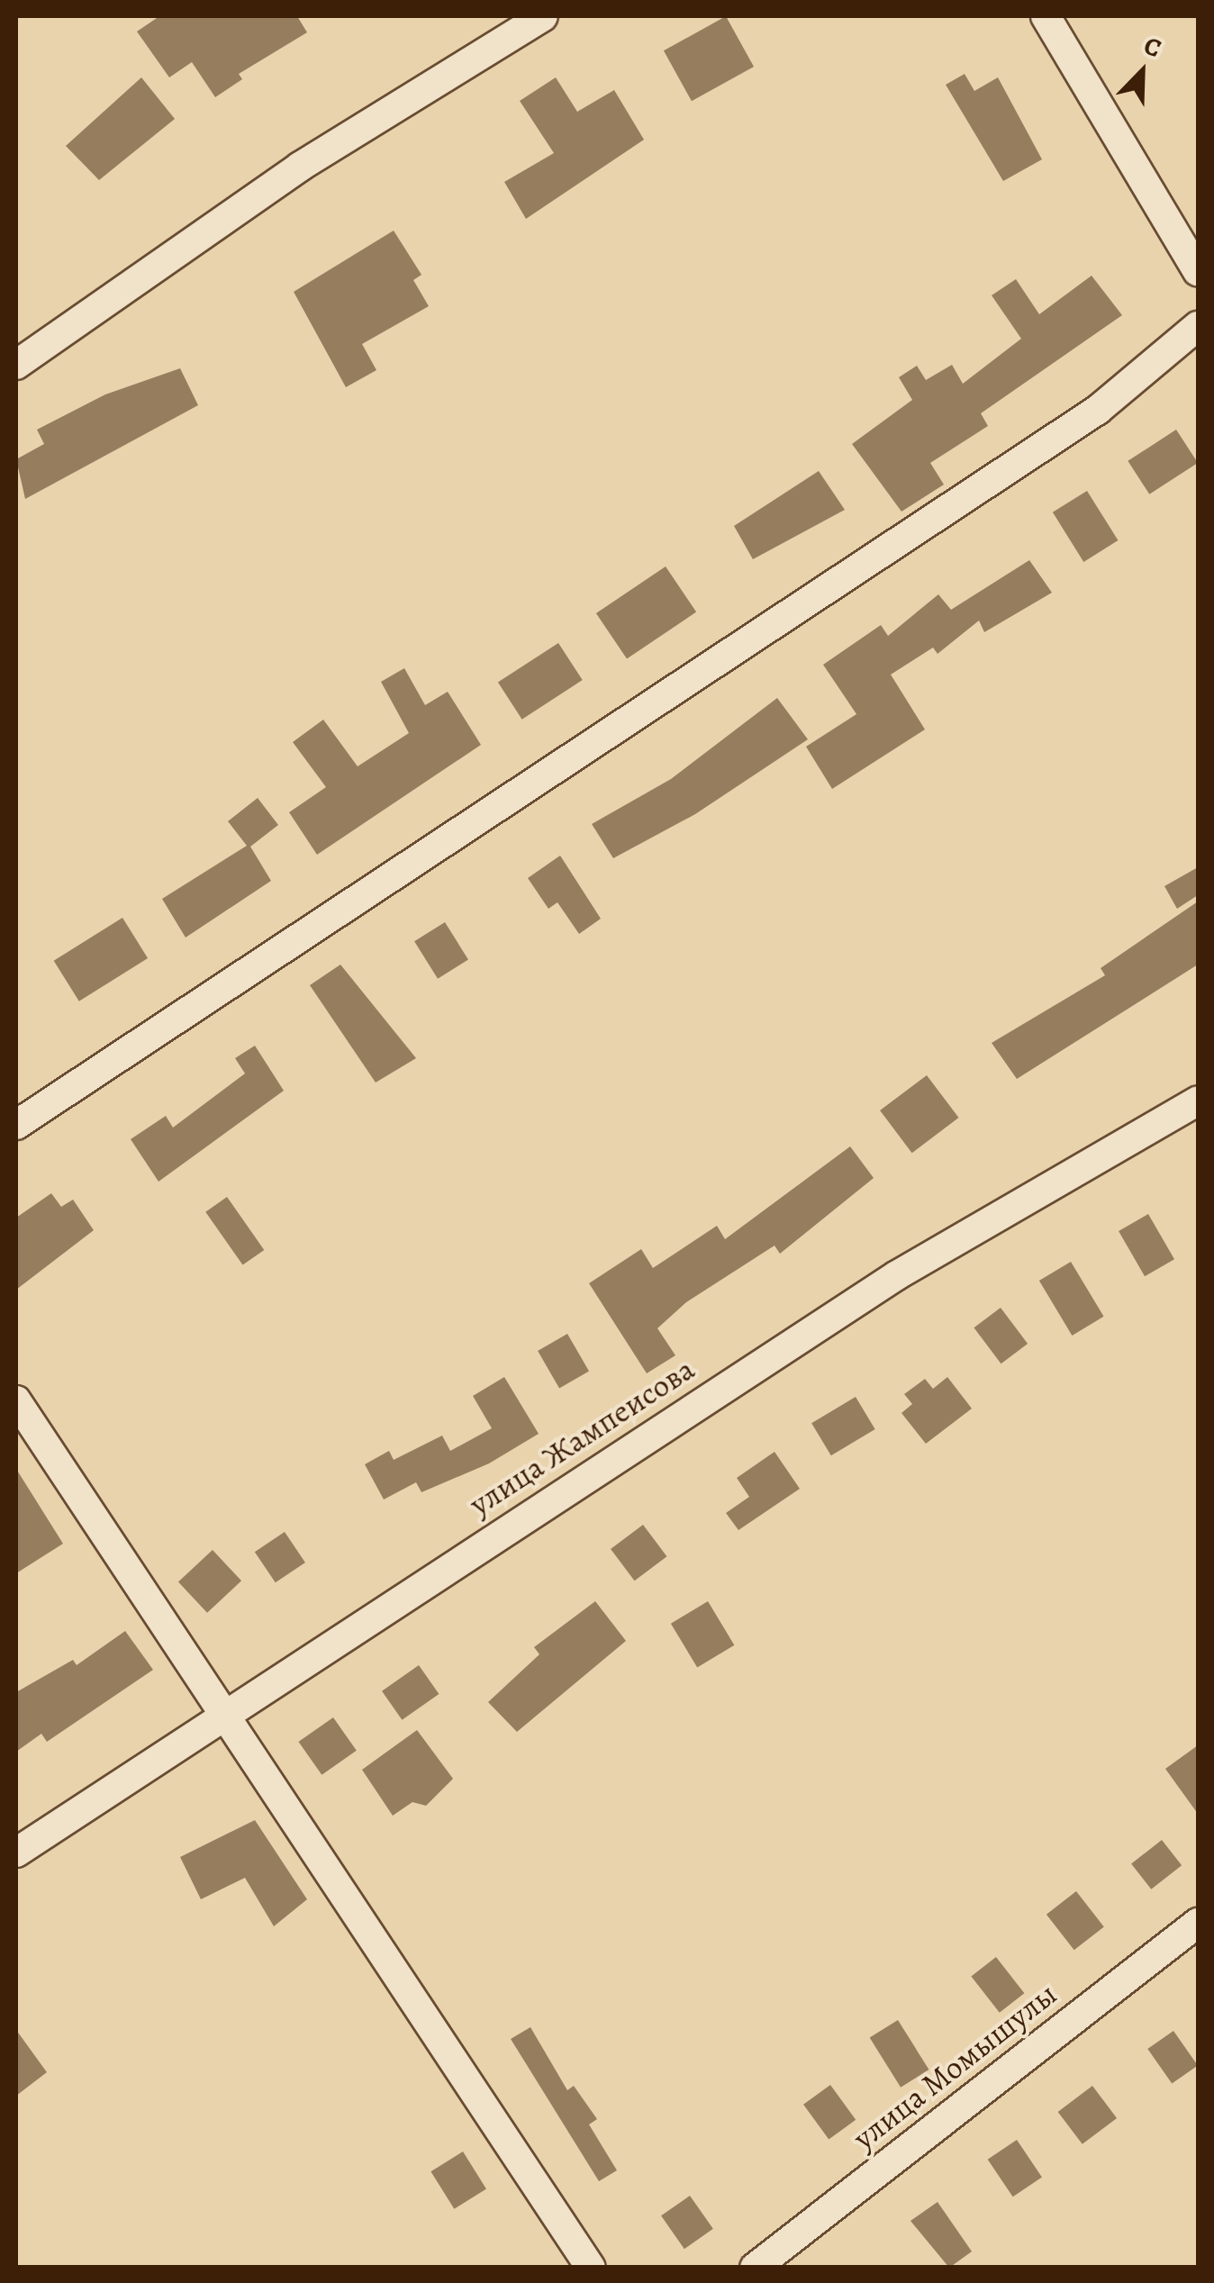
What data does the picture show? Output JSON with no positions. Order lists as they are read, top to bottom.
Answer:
{
  "streets": {
    "street": ["улица Жампеисова", "улица Момышулы"]
  },
  "north": "top right"
}
